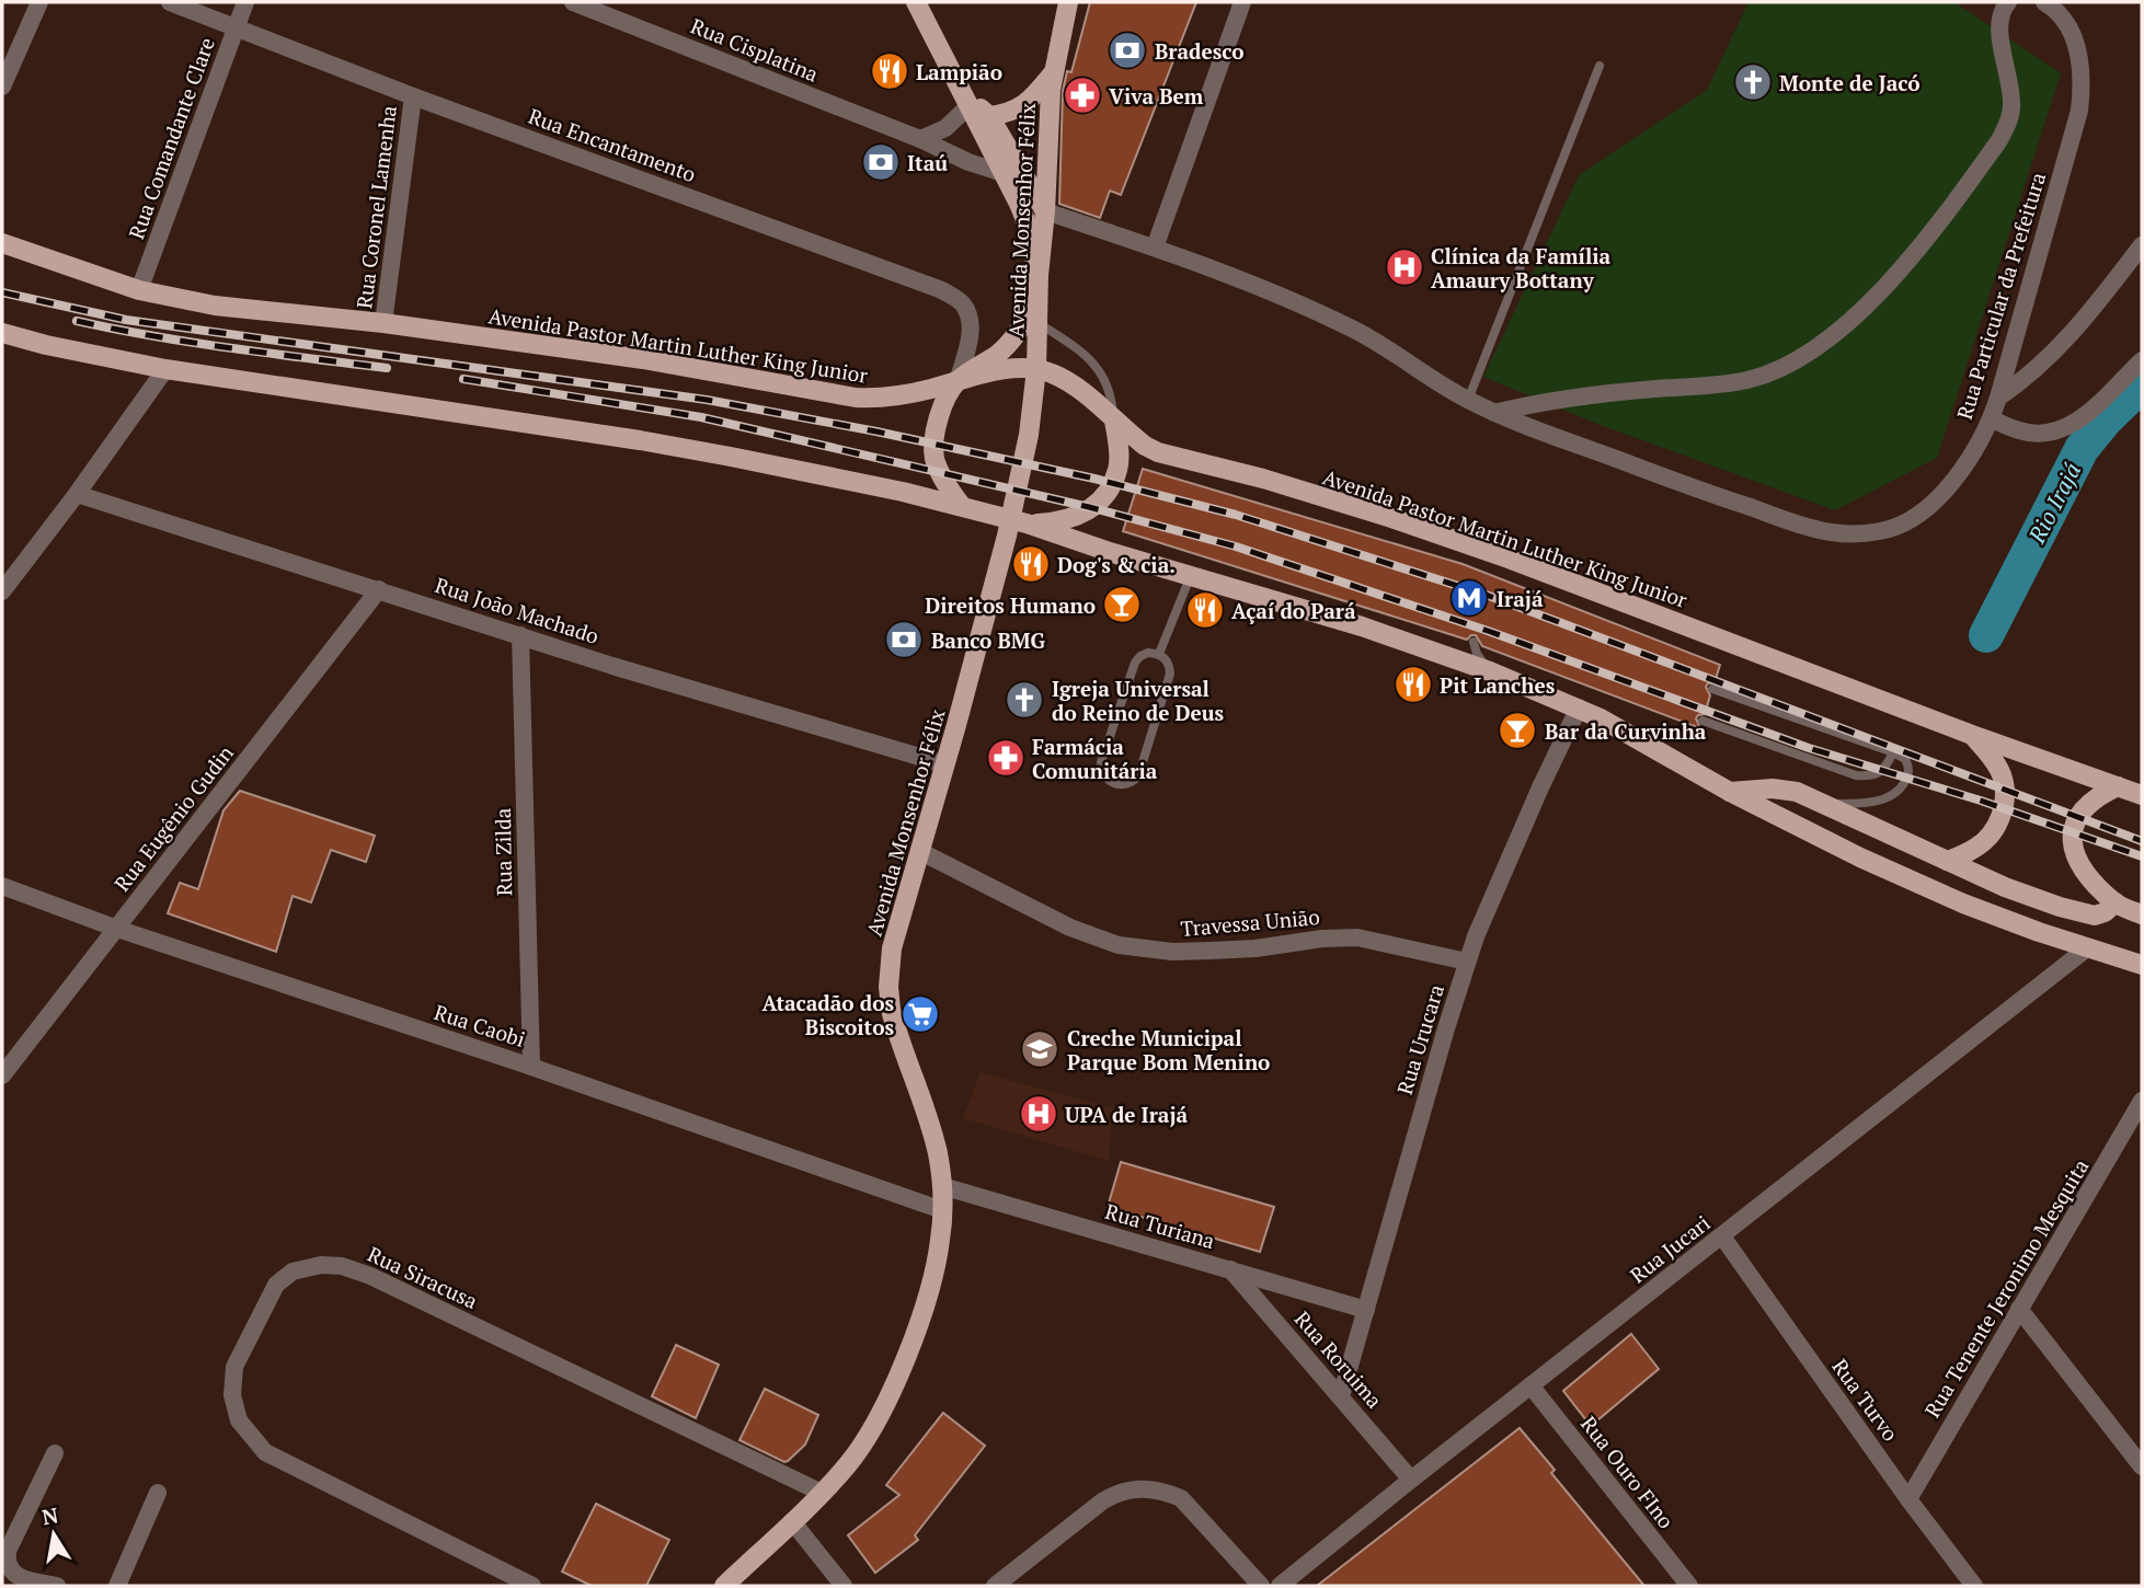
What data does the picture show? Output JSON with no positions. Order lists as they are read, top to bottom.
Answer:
{
  "streets": {
    "main road": ["Avenida Monsenhor Félix", "Avenida Pastor Martin Luther King Junior"],
    "street": [
      "Rua Cisplatina",
      "Rua Comandante Clare",
      "Rua Encantamento",
      "Rua Coronel Lamenha",
      "Rua Particular da Prefeitura",
      "Rua João Machado",
      "Rua Eugênio Gudin",
      "Rua Zilda",
      "Travessa União",
      "Rua Caobi",
      "Rua Urucara",
      "Rua Turiana",
      "Rua Jucari",
      "Rua Siracusa",
      "Rua Tenente Jeronimo Mesquita",
      "Rua Roruima",
      "Rua Turvo",
      "Rua Ouro FIno"
    ]
  },
  "crossings": [
    ["Rua Comandante Clare", "Rua Encantamento"],
    ["Rua Comandante Clare", "Avenida Pastor Martin Luther King Junior"],
    ["Rua Encantamento", "Rua Coronel Lamenha"],
    ["Rua Encantamento", "Avenida Pastor Martin Luther King Junior"],
    ["Rua Coronel Lamenha", "Avenida Pastor Martin Luther King Junior"],
    ["Avenida Monsenhor Félix", "Rua Particular da Prefeitura"],
    ["Avenida Monsenhor Félix", "Avenida Pastor Martin Luther King Junior"],
    ["Avenida Monsenhor Félix", "Rua João Machado"],
    ["Avenida Monsenhor Félix", "Travessa União"],
    ["Avenida Monsenhor Félix", "Rua Caobi"],
    ["Avenida Monsenhor Félix", "Rua Turiana"],
    ["Avenida Monsenhor Félix", "Rua Siracusa"],
    ["Rua João Machado", "Rua Eugênio Gudin"],
    ["Rua João Machado", "Rua Zilda"],
    ["Rua Eugênio Gudin", "Rua Caobi"],
    ["Rua Zilda", "Rua Caobi"],
    ["Travessa União", "Rua Urucara"],
    ["Rua Urucara", "Rua Turiana"],
    ["Rua Urucara", "Rua Roruima"],
    ["Rua Turiana", "Rua Roruima"],
    ["Rua Jucari", "Rua Roruima"],
    ["Rua Jucari", "Rua Turvo"],
    ["Rua Jucari", "Rua Ouro FIno"],
    ["Rua Tenente Jeronimo Mesquita", "Rua Turvo"]
  ],
  "water": ["Rio Irajá"],
  "places": {
    "bank": ["Bradesco", "Itaú", "Banco BMG"],
    "restaurant": [
      "Lampião",
      "Dog's & cia.",
      "Açaí do Pará",
      "Pit Lanches"
    ],
    "church": ["Monte de Jacó", "Igreja Universal do Reino de Deus"],
    "pharmacy": ["Viva Bem", "Farmácia Comunitária"],
    "hospital": ["Clínica da Família Amaury Bottany", "UPA de Irajá"],
    "metro station": ["Irajá"],
    "bar": ["Direitos Humano", "Bar da Curvinha"],
    "supermarket": ["Atacadão dos Biscoitos"],
    "school or university": ["Creche Municipal Parque Bom Menino"]
  },
  "north": "top"
}
